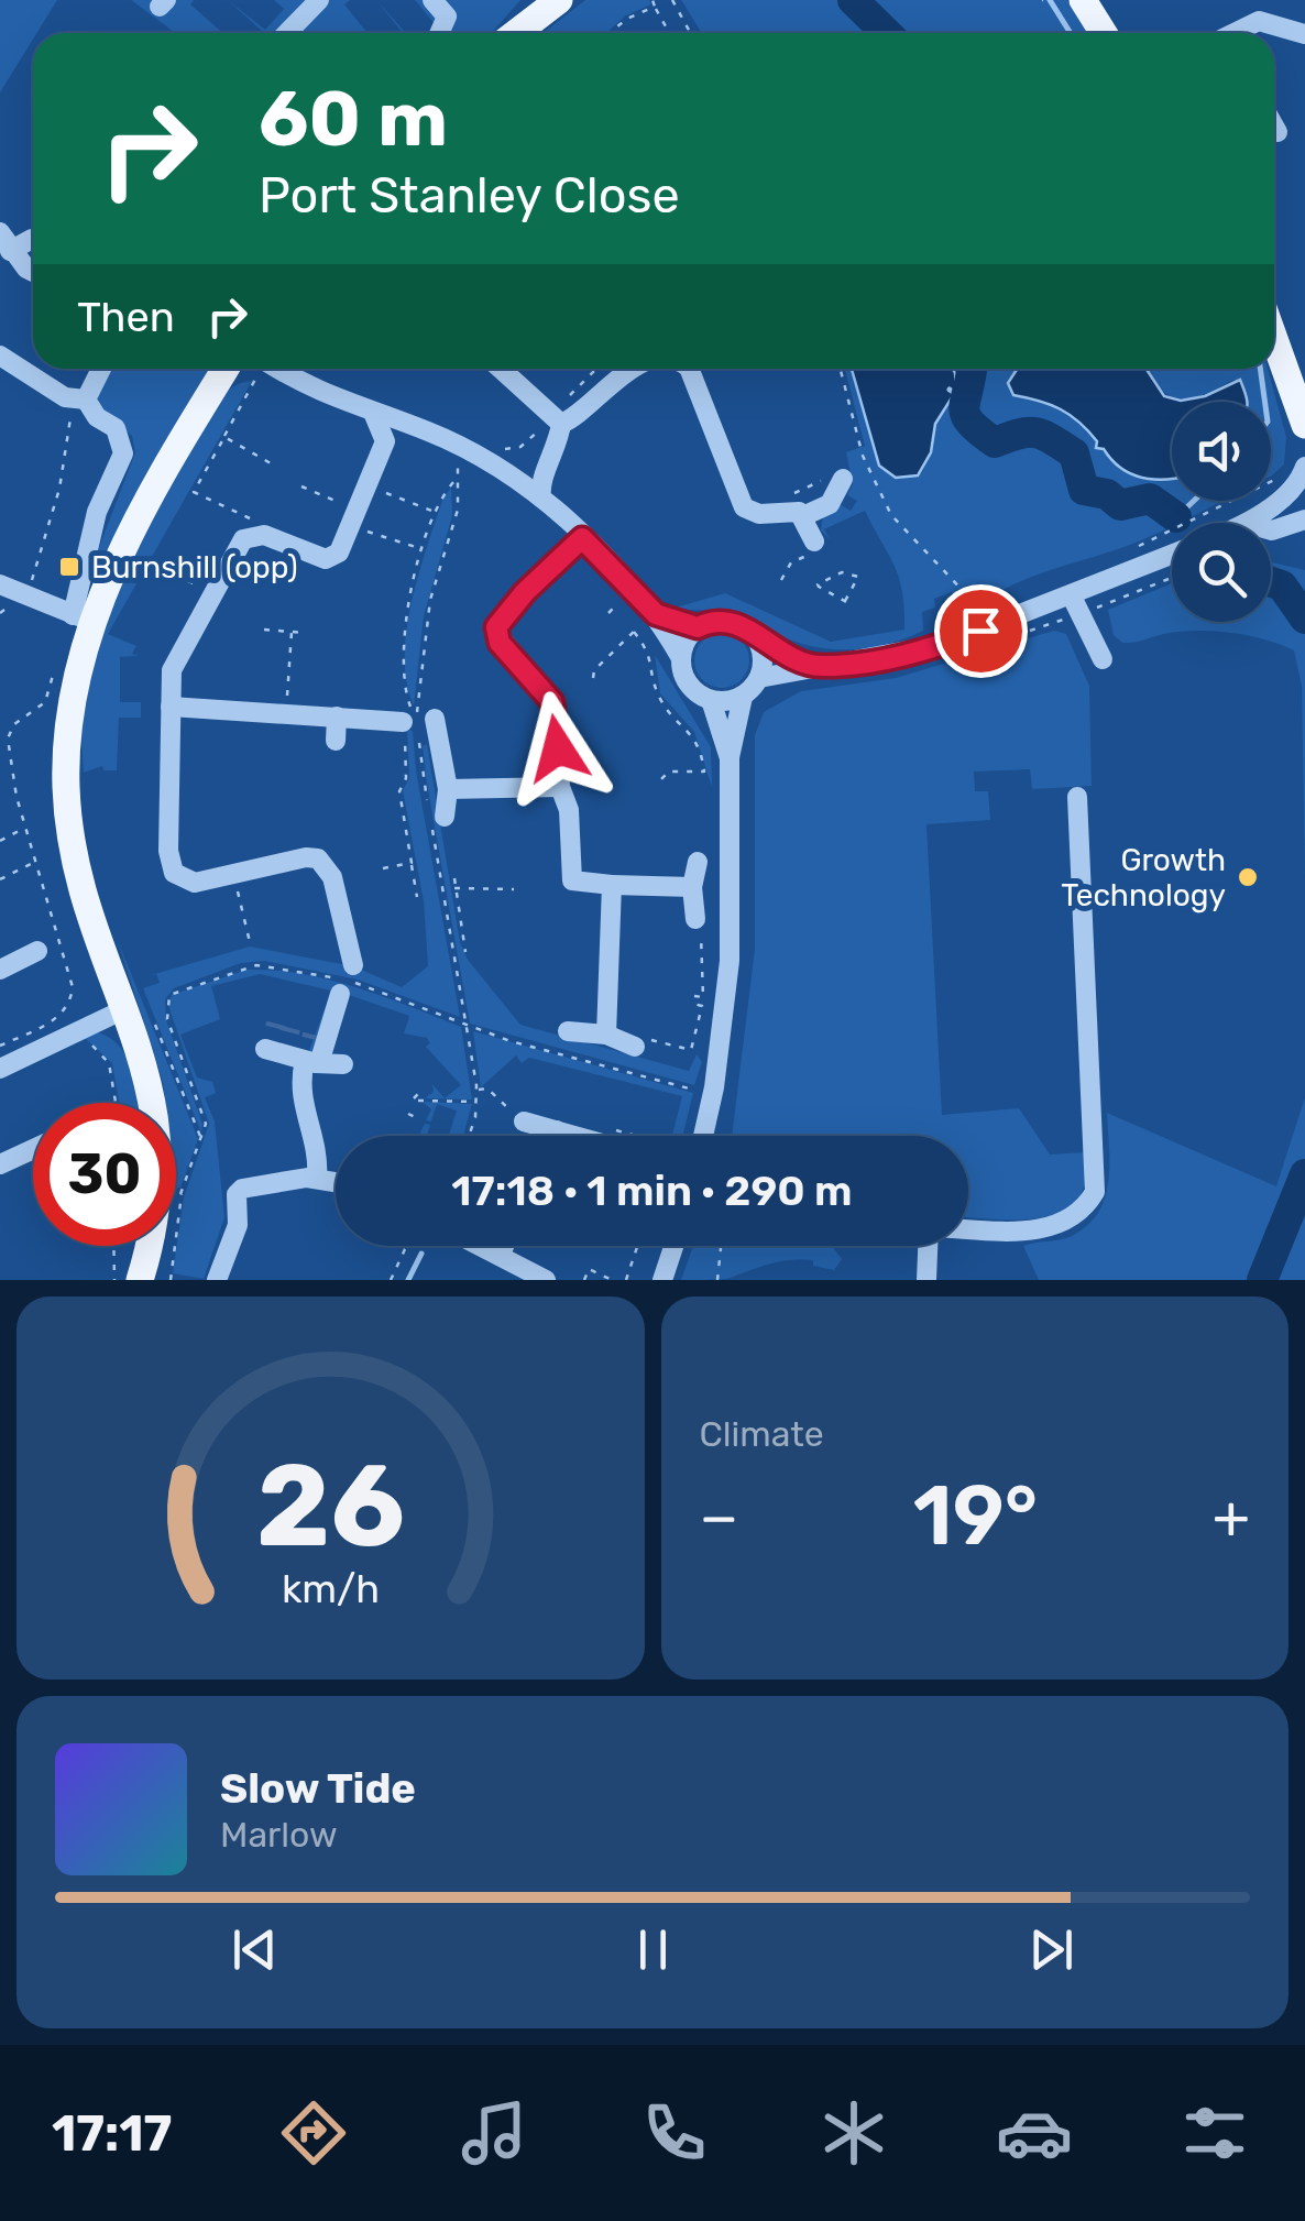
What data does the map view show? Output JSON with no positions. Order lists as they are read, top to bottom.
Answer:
{
  "places": {
    "transit": ["Burnshill (opp)"],
    "other": ["Growth Technology"]
  },
  "page": {
    "turn": ["60 m", "Port Stanley Close"],
    "then": "Then",
    "limit": "30",
    "trip": "17:18 · 1 min · 290 m",
    "tile": "Climate",
    "heat": ["−", "19°", "+"],
    "song": ["Slow Tide", "Marlow"],
    "tabs": "17:17",
    "gauge": ["26", "km/h"]
  }
}
